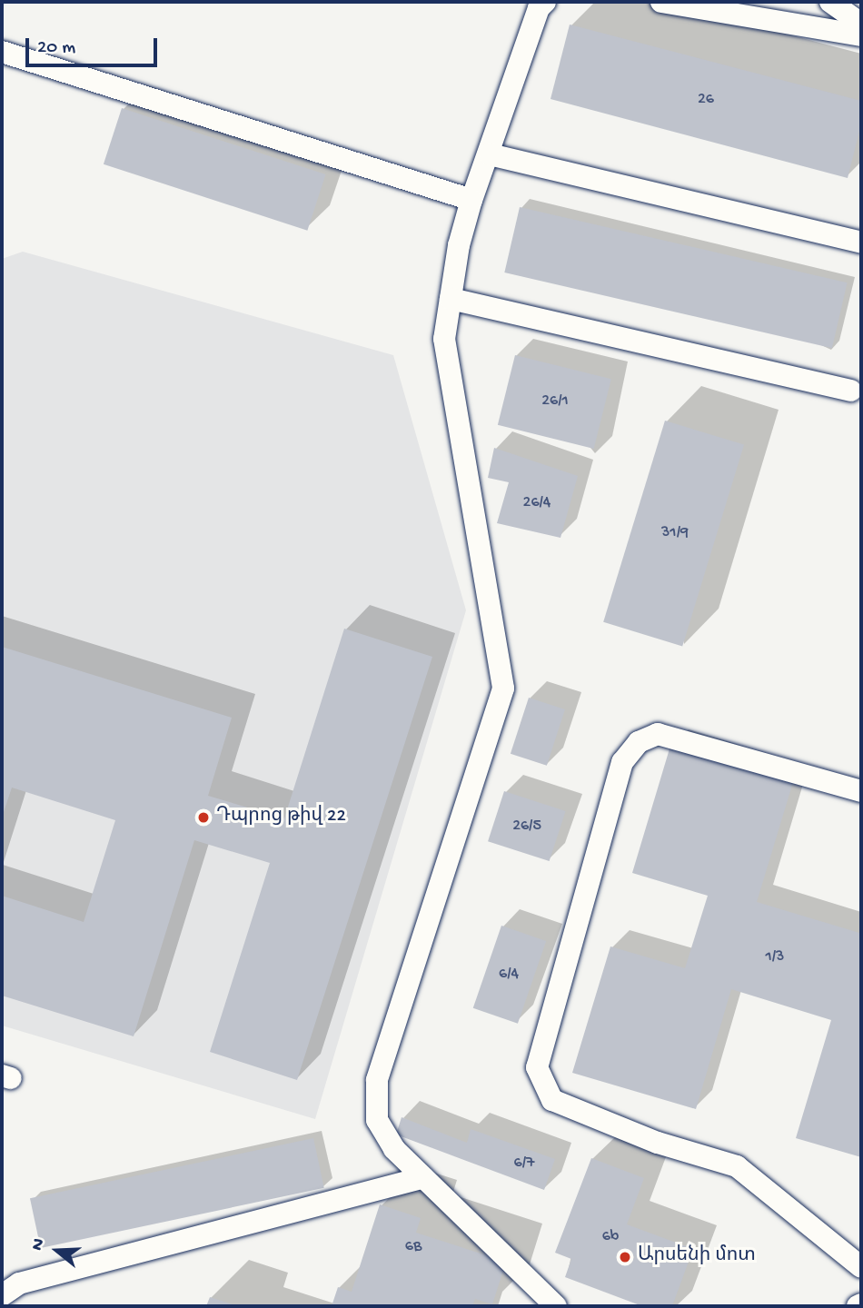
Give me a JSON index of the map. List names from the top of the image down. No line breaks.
{"places":["Դպրոց թիվ 22","Արսենի մոտ"],"house_numbers":["26","26/1","26/4","31/9","26/5","1/3","6/4","6/7","6b","6B"],"scale_bar":"20 m","north":"left"}
